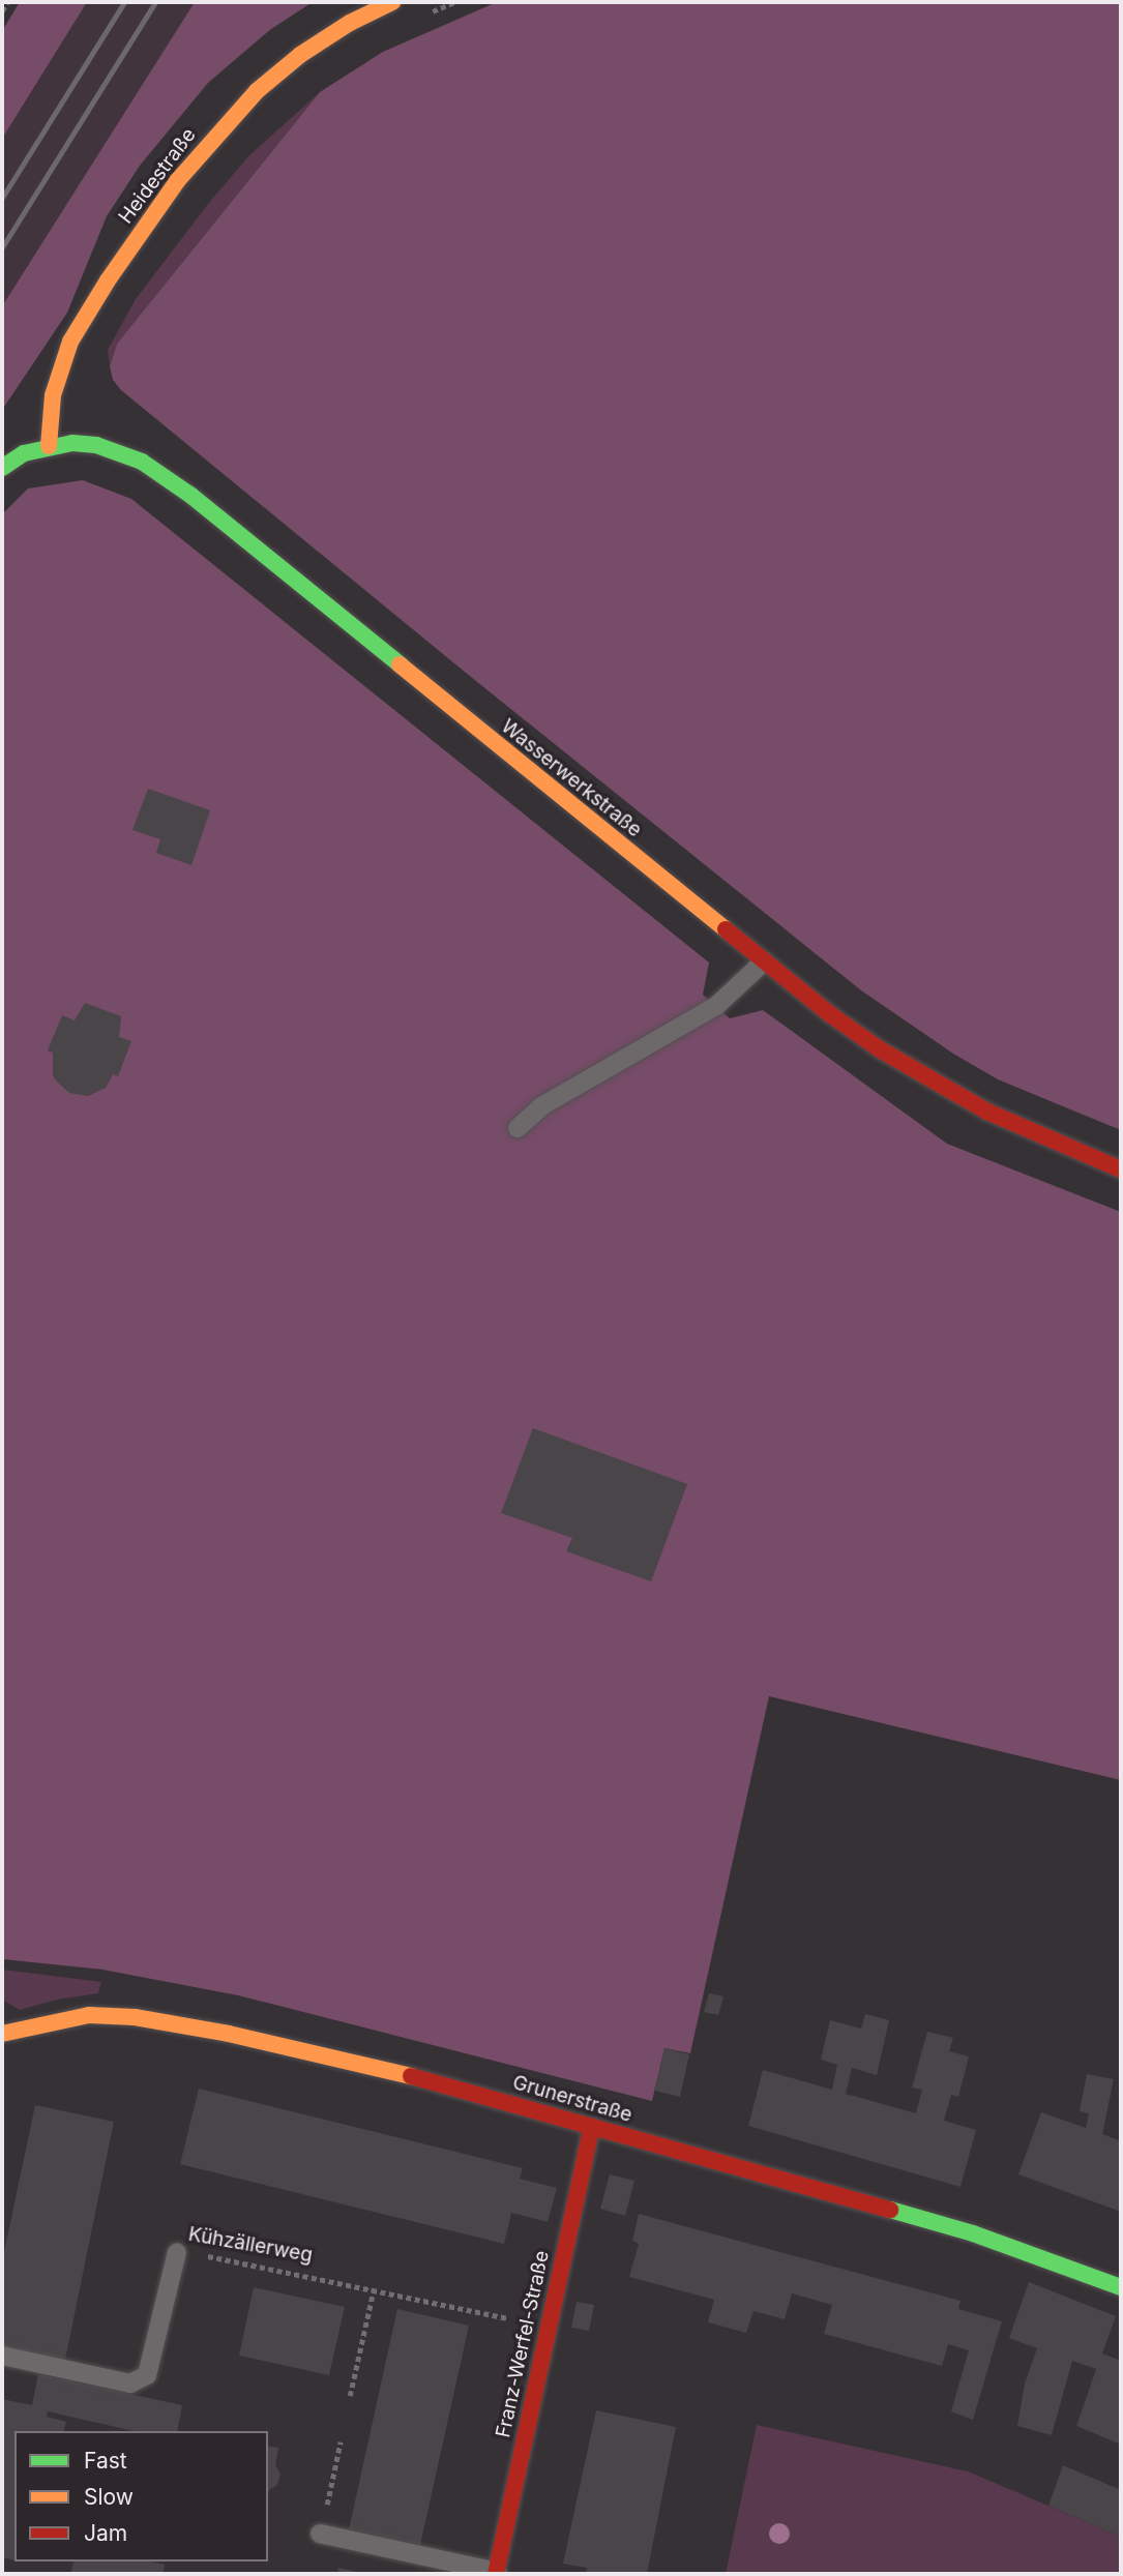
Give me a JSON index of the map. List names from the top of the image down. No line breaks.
{"streets":{"street":["Heidestraße","Wasserwerkstraße","Grunerstraße","Franz-Werfel-Straße"],"lane":["Kühzällerweg"]},"crossings":[["Heidestraße","Wasserwerkstraße"],["Grunerstraße","Franz-Werfel-Straße"],["Kühzällerweg","Franz-Werfel-Straße"]],"legend":["Fast","Slow","Jam"]}
